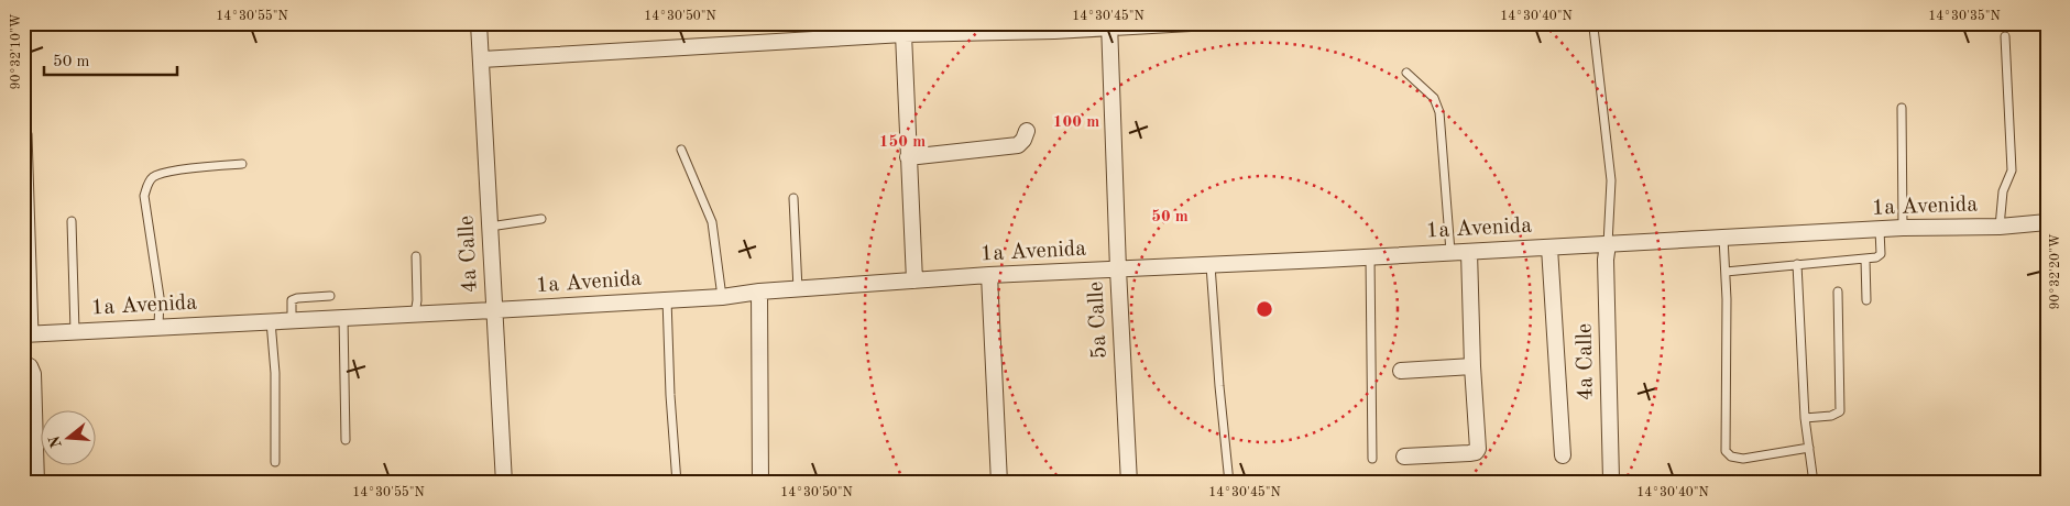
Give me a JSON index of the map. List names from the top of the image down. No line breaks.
{"streets":{"street":["1a Avenida","4a Calle","5a Calle"]},"crossings":[["1a Avenida","4a Calle"],["1a Avenida","5a Calle"]],"scale_bar":"50 m","north":"left","coordinates":["14°30'55\"N","14°30'50\"N","14°30'45\"N","14°30'40\"N","14°30'35\"N","90°32'10\"W","90°32'20\"W"],"rings":["100 m","150 m","50 m"]}
